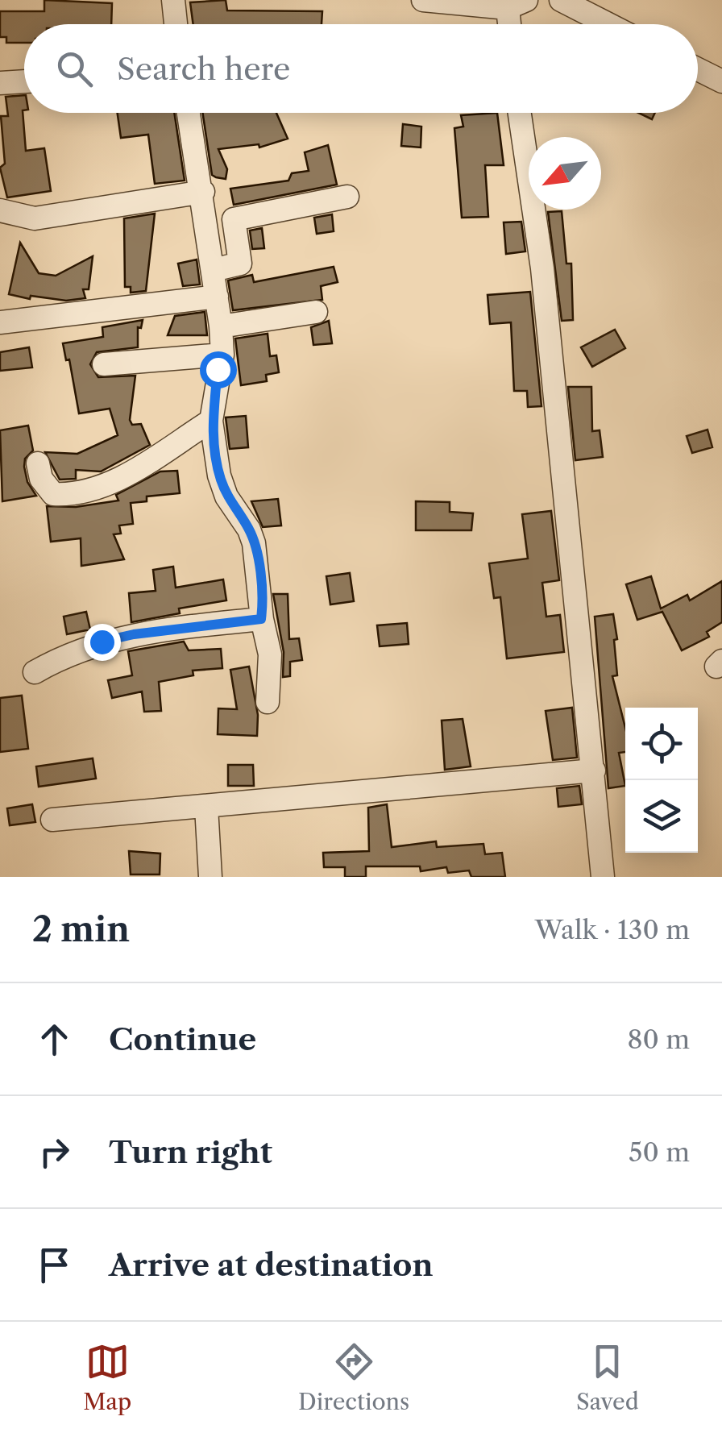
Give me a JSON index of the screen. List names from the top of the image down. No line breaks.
{"north":"bottom left","page":{"search":"Search here","heading":["2 min","Walk · 130 m"],"list":[["Continue","80 m"],["Turn right","50 m"],"Arrive at destination"],"nav":["Map","Directions","Saved"]}}
